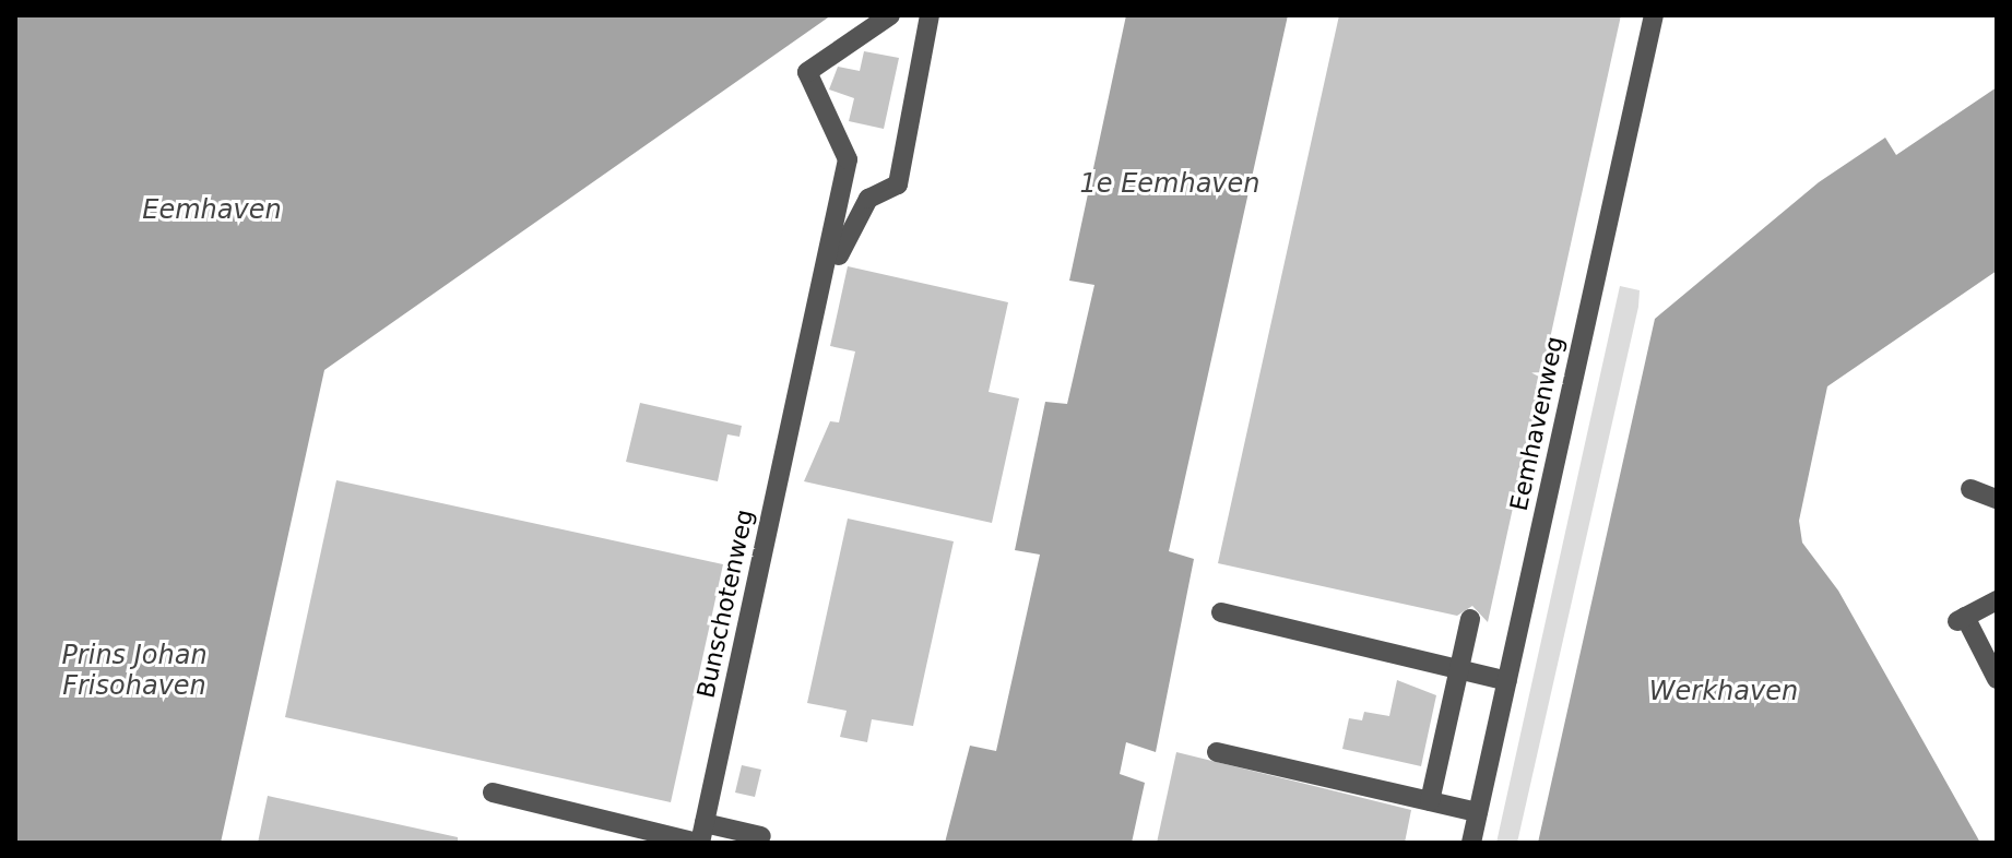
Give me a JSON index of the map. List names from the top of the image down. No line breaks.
{"streets":{"street":["Eemhavenweg","Bunschotenweg"]},"water":["1e Eemhaven","Eemhaven","Prins Johan Frisohaven","Werkhaven"]}
